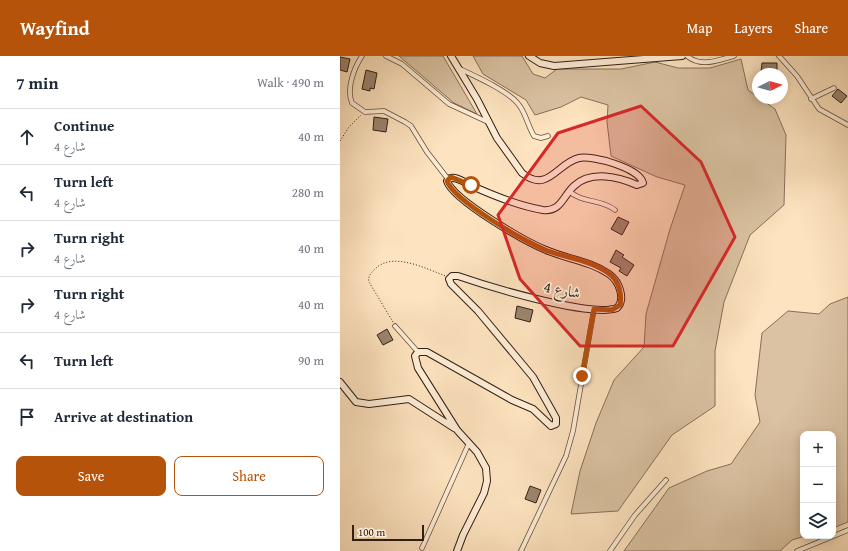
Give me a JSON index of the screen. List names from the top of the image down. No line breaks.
{"streets":{"street":["شارع 4"]},"scale_bar":"100 m","north":"right","page":{"header":"Wayfind","nav":["Map","Layers","Share"],"heading":["7 min","Walk · 490 m"],"list":[["Continue","شارع 4","40 m"],["Turn left","شارع 4","280 m"],["Turn right","شارع 4","40 m"],["Turn right","شارع 4","40 m"],["Turn left","90 m"],"Arrive at destination"],"map_buttons":["+","−"],"buttons":["Save","Share"],"scale":"100 m"}}
